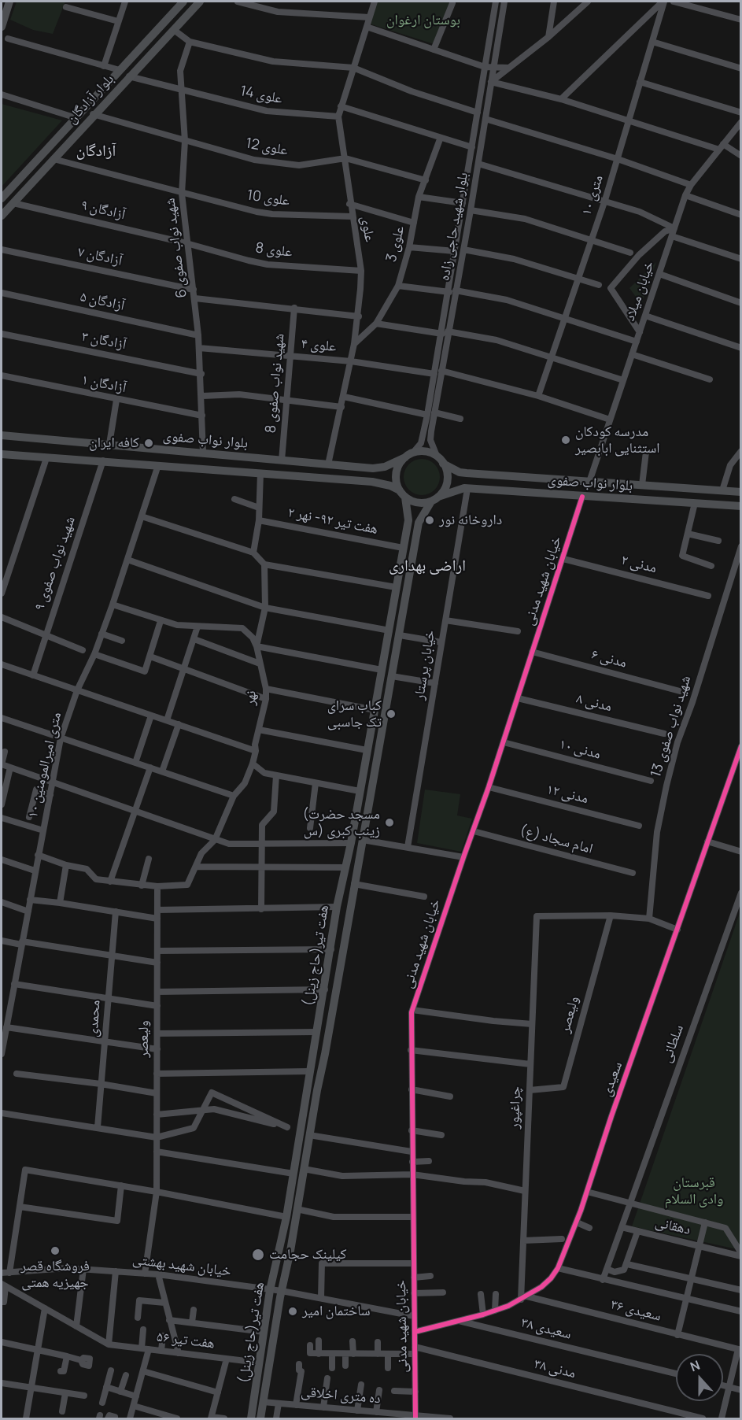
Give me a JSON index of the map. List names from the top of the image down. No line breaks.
{"streets":{"main road":["بلوار آزادگان","بلوار نواب صفوی","هفت تیر(حاج زینل)"],"street":["علوی 14","علوی 12","۱۰ متری","علوی 10","آزادگان ۹","بلوار شهید حاجی زاده","علوی","علوی 3","شهید نواب صفوی 6","علوی 8","آزادگان ۷","خیابان میلاد","آزادگان ۵","آزادگان ۳","علوی ۴","شهید نواب صفوی 8","آزادگان ۱","هفت تیر ۹۲- نهر ۲","شهید نواب صفوی ۹","مدنی ۲","خیابان شهید مدنی","مدنی ۶","خیابان پرستار","نهر","مدنی ۸","شهید نواب صفوی 13","مدنی ۱۰","۱۰ متری امیرالمومنین","مدنی ۱۲","امام سجاد (ع)","ولیعصر","محمدی","سلطانی","سعیدی","چراغپور","دهقانی","خیابان شهید بهشتی","سعیدی ۳۶","سعیدی ۳۸","هفت تیر ۵۶","مدنی ۳۸","ده متری اخلاقی"]},"crossings":[["علوی 14","بلوار آزادگان"],["علوی 14","علوی"],["علوی 14","شهید نواب صفوی 6"],["بلوار آزادگان","علوی 12"],["بلوار آزادگان","علوی 10"],["بلوار آزادگان","آزادگان ۹"],["علوی 12","علوی"],["علوی 12","شهید نواب صفوی 6"],["علوی 10","علوی"],["علوی 10","شهید نواب صفوی 6"],["آزادگان ۹","شهید نواب صفوی 6"],["آزادگان ۹","علوی 8"],["بلوار شهید حاجی زاده","علوی ۴"],["بلوار شهید حاجی زاده","بلوار نواب صفوی"],["بلوار شهید حاجی زاده","هفت تیر(حاج زینل)"],["علوی","علوی 3"],["علوی","علوی 8"],["علوی","علوی ۴"],["علوی","بلوار نواب صفوی"],["شهید نواب صفوی 6","علوی 8"],["شهید نواب صفوی 6","آزادگان ۷"],["شهید نواب صفوی 6","آزادگان ۵"],["شهید نواب صفوی 6","آزادگان ۳"],["شهید نواب صفوی 6","علوی ۴"],["شهید نواب صفوی 6","آزادگان ۱"],["شهید نواب صفوی 6","بلوار نواب صفوی"],["خیابان میلاد","بلوار نواب صفوی"],["علوی ۴","شهید نواب صفوی 8"],["شهید نواب صفوی 8","بلوار نواب صفوی"],["بلوار نواب صفوی","شهید نواب صفوی ۹"],["بلوار نواب صفوی","خیابان شهید مدنی"],["بلوار نواب صفوی","خیابان پرستار"],["بلوار نواب صفوی","۱۰ متری امیرالمومنین"],["بلوار نواب صفوی","هفت تیر(حاج زینل)"],["هفت تیر ۹۲- نهر ۲","هفت تیر(حاج زینل)"],["مدنی ۲","خیابان شهید مدنی"],["خیابان شهید مدنی","مدنی ۶"],["خیابان شهید مدنی","مدنی ۸"],["خیابان شهید مدنی","مدنی ۱۰"],["خیابان شهید مدنی","مدنی ۱۲"],["خیابان شهید مدنی","امام سجاد (ع)"],["خیابان شهید مدنی","سعیدی"],["خیابان شهید مدنی","خیابان شهید بهشتی"],["خیابان شهید مدنی","مدنی ۳۸"],["خیابان شهید مدنی","ده متری اخلاقی"],["نهر","ولیعصر"],["هفت تیر(حاج زینل)","خیابان شهید بهشتی"],["هفت تیر(حاج زینل)","هفت تیر ۵۶"],["هفت تیر(حاج زینل)","ده متری اخلاقی"],["ولیعصر","چراغپور"],["ولیعصر","خیابان شهید بهشتی"],["سعیدی","چراغپور"],["سعیدی","سعیدی ۳۶"],["سعیدی","سعیدی ۳۸"],["چراغپور","سعیدی ۳۶"]],"districts":["آزادگان","اراضی بهداری"],"parks":["بوستان ارغوان","قبرستان وادی السلام"],"places":["مدرسه کودکان استثنایی ابابصیر","کافه ایران","داروخانه نور","کباب سرای تک جاسبی","(مسجد حضرت زینب کبری (س","فروشگاه قصر جهیزیه همتی","کیلینک حجامت","ساختمان امیر"],"north":"top"}
